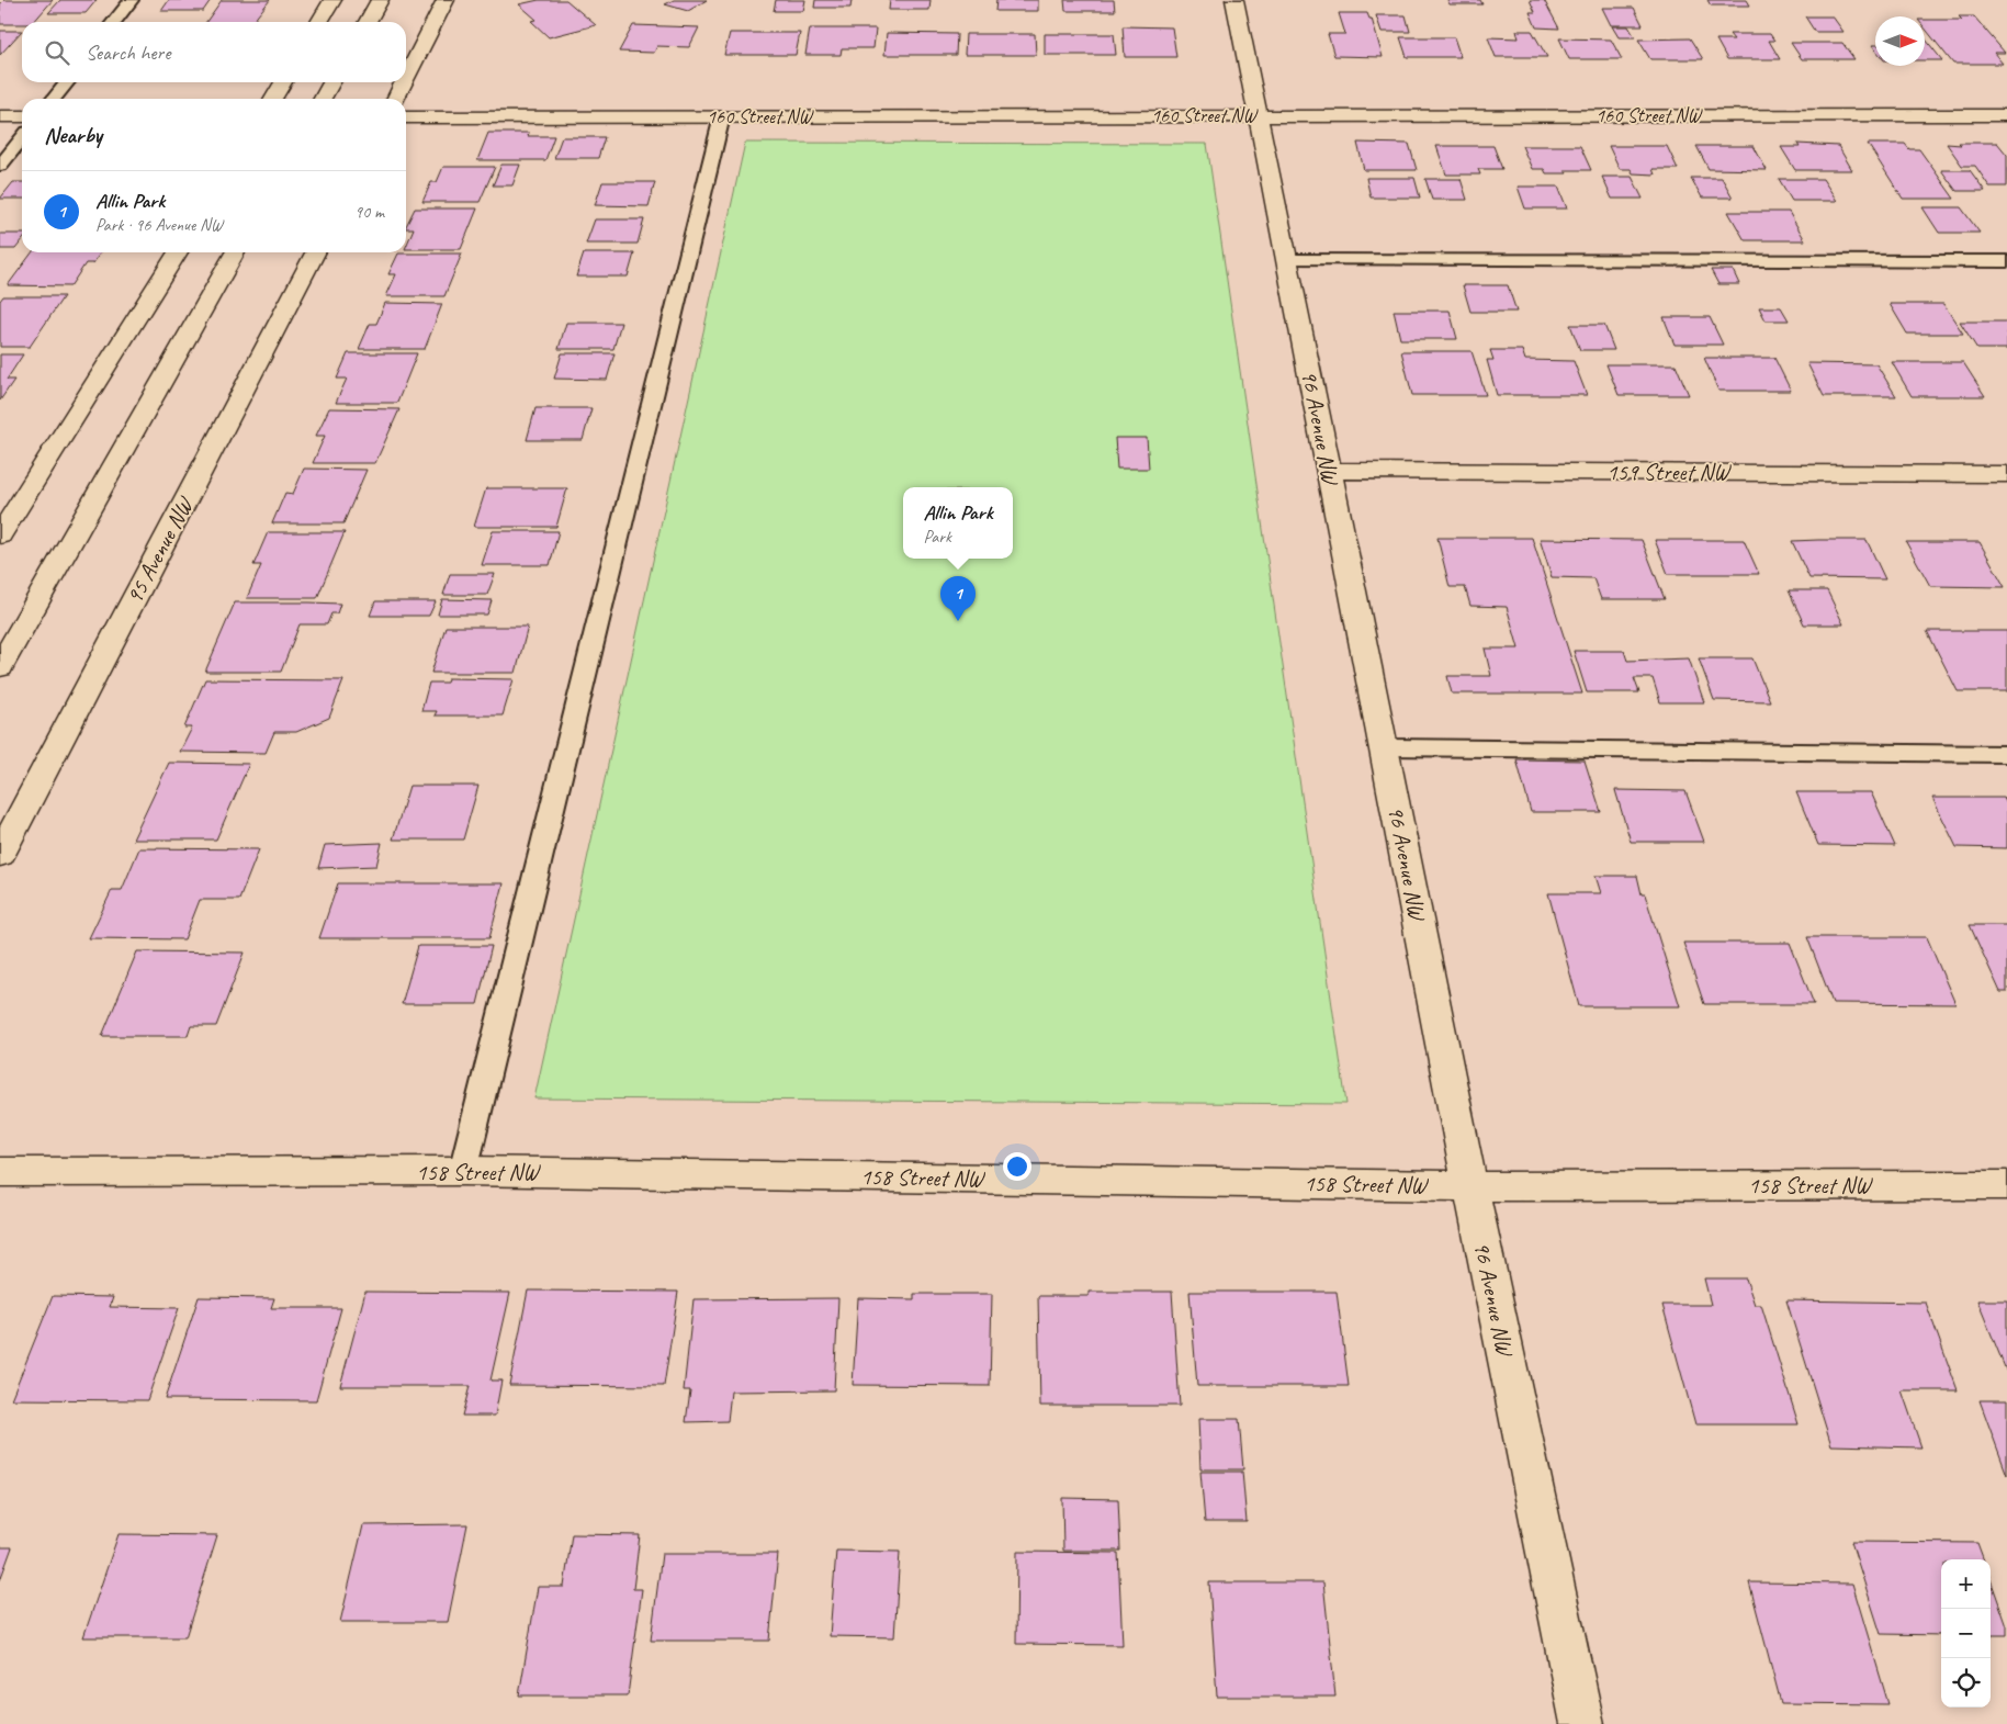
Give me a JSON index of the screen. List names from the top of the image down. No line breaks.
{"streets":{"street":["160 Street NW","96 Avenue NW","159 Street NW","95 Avenue NW","158 Street NW"]},"crossings":[["160 Street NW","96 Avenue NW"],["96 Avenue NW","159 Street NW"],["96 Avenue NW","158 Street NW"]],"north":"right","page":{"search":"Search here","heading":"Nearby","list":[{"mark":"1","name":"Allin Park","note":"Park · 96 Avenue NW","value":"90 m"}],"popup":["Allin Park","Park"],"pins":"1","map_buttons":["+","−"]}}
